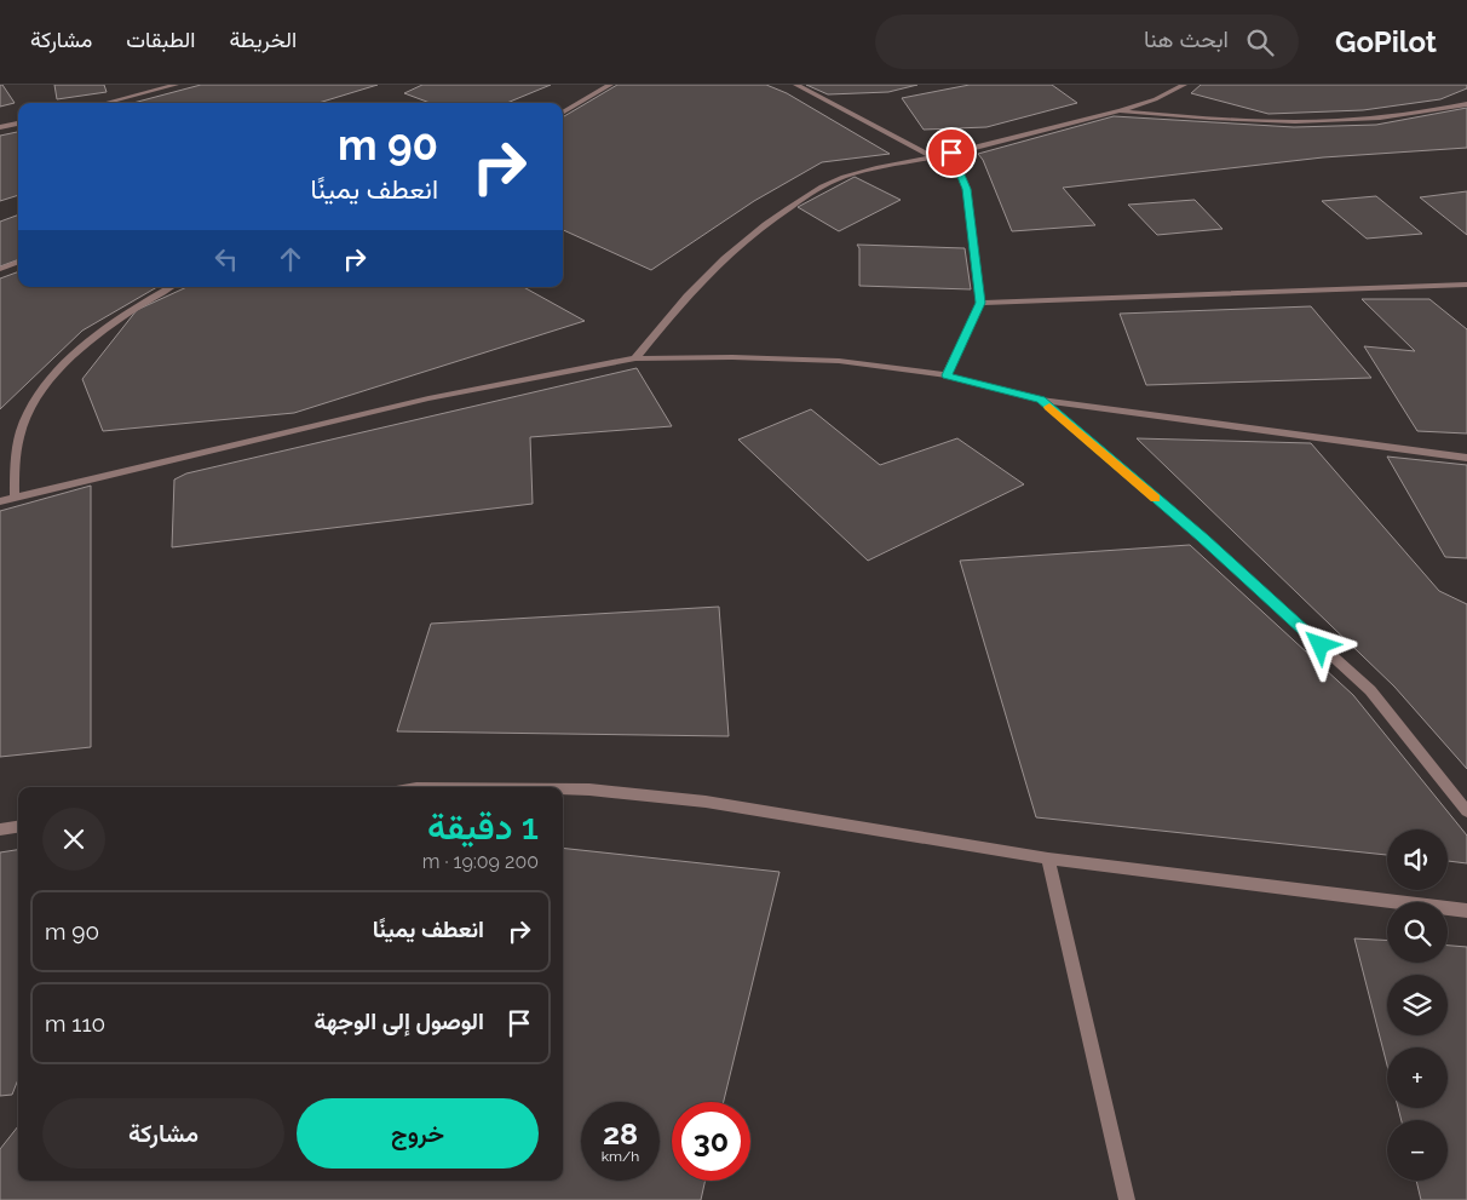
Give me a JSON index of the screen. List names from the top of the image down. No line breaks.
{"page":{"header":"GoPilot","search":"ابحث هنا","nav":["الخريطة","الطبقات","مشاركة"],"turn":["90 m","انعطف يمينًا"],"heading":["1 دقيقة","200 m · 19:09"],"map_buttons":["+","−"],"list":[{"name":"انعطف يمينًا","value":"90 m"},{"name":"الوصول إلى الوجهة","value":"110 m"}],"buttons":["خروج","مشاركة"],"speed":"28 km/h","limit":"30"}}
